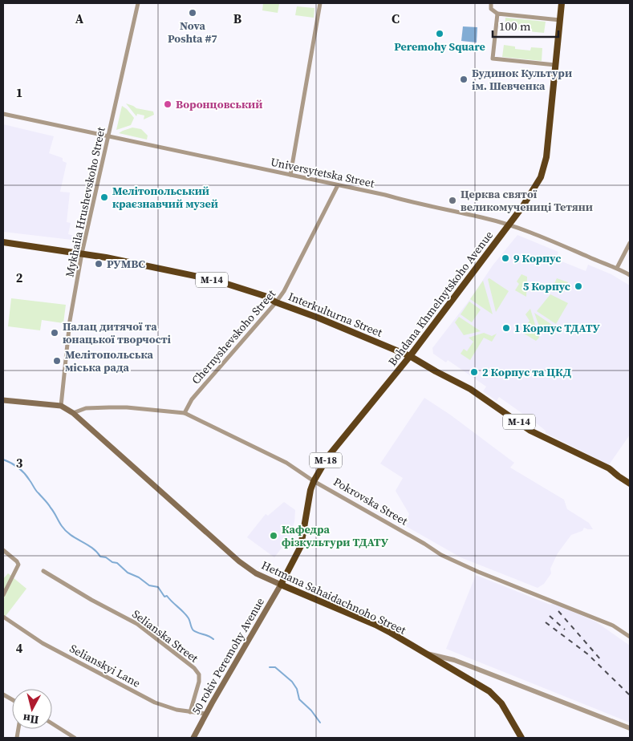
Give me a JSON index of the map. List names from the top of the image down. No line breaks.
{"streets":{"highway":["М-14","Bohdana Khmelnytskoho Avenue","Interkulturna Street","М-18","Hetmana Sahaidachnoho Street"],"main road":["50 rokiv Peremohy Avenue"],"street":["Universytetska Street","Mykhaila Hrushevskoho Street","Chernyshevskoho Street","Pokrovska Street","Selianska Street","Selianskyi Lane"]},"crossings":[["Universytetska Street","Mykhaila Hrushevskoho Street"],["Universytetska Street","Bohdana Khmelnytskoho Avenue"],["Universytetska Street","Chernyshevskoho Street"],["Mykhaila Hrushevskoho Street","Interkulturna Street"],["Bohdana Khmelnytskoho Avenue","Interkulturna Street"],["Bohdana Khmelnytskoho Avenue","Pokrovska Street"],["Bohdana Khmelnytskoho Avenue","Hetmana Sahaidachnoho Street"],["Bohdana Khmelnytskoho Avenue","50 rokiv Peremohy Avenue"],["Interkulturna Street","Chernyshevskoho Street"],["Chernyshevskoho Street","Pokrovska Street"],["Pokrovska Street","Hetmana Sahaidachnoho Street"],["Hetmana Sahaidachnoho Street","50 rokiv Peremohy Avenue"],["Selianska Street","Selianskyi Lane"],["50 rokiv Peremohy Avenue","Selianskyi Lane"]],"places":["Nova Poshta #7","Peremohy Square","Будинок Культури ім. Шевченка","Воронцовський","Мелітопольський краєзнавчий музей","Церква святої великомучениці Тетяни","9 Корпус","РУМВC","5 Корпус","1 Корпус ТДАТУ","Палац дитячої та юнацької творчості","Мелітопольська міська рада","2 Корпус та ЦКД","Кафедра фізкультури ТДАТУ"],"scale_bar":"100 m","north":"bottom","grid":{"columns":["A","B","C"],"rows":["1","2","3","4"]}}
